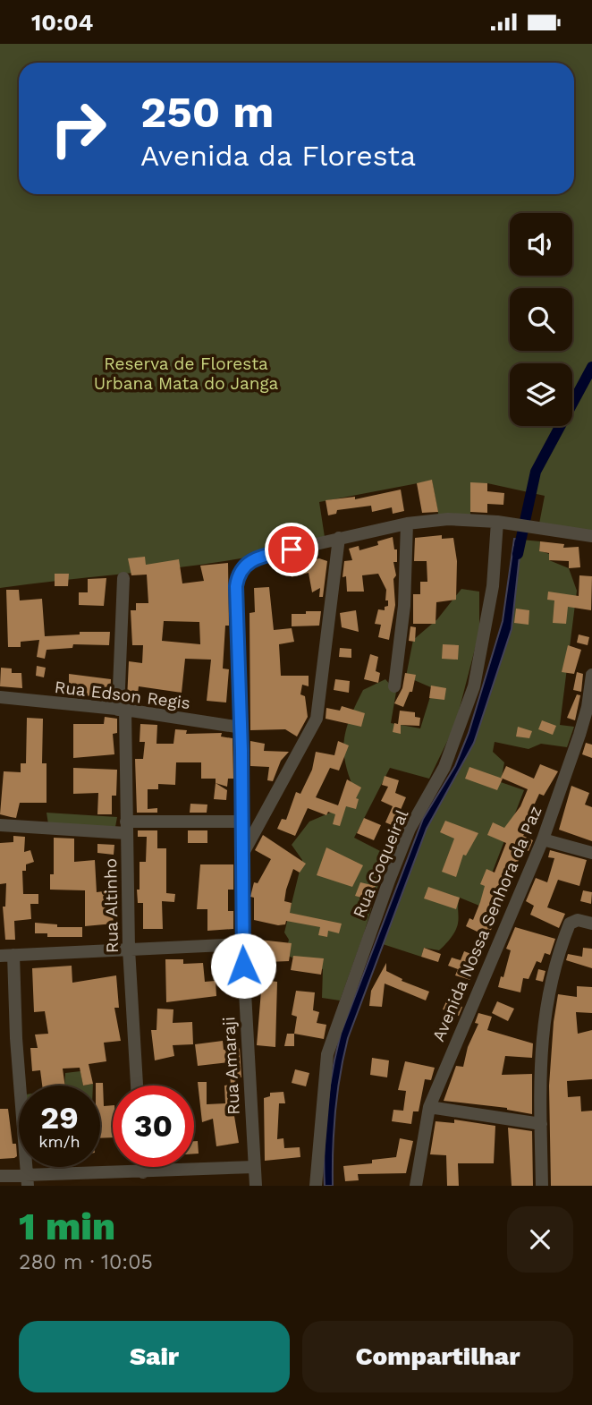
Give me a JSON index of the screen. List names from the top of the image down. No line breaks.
{"streets":{"street":["Rua Edson Regis","Rua Coqueiral","Rua Altinho","Avenida Nossa Senhora da Paz","Rua Amaraji"]},"crossings":[["Rua Edson Regis","Rua Altinho"],["Rua Edson Regis","Rua Amaraji"]],"parks":["Reserva de Floresta Urbana Mata do Janga"],"page":{"status":"10:04","turn":["250 m","Avenida da Floresta"],"speed":"29 km/h","limit":"30","heading":["1 min","280 m · 10:05"],"buttons":["Sair","Compartilhar"]}}
